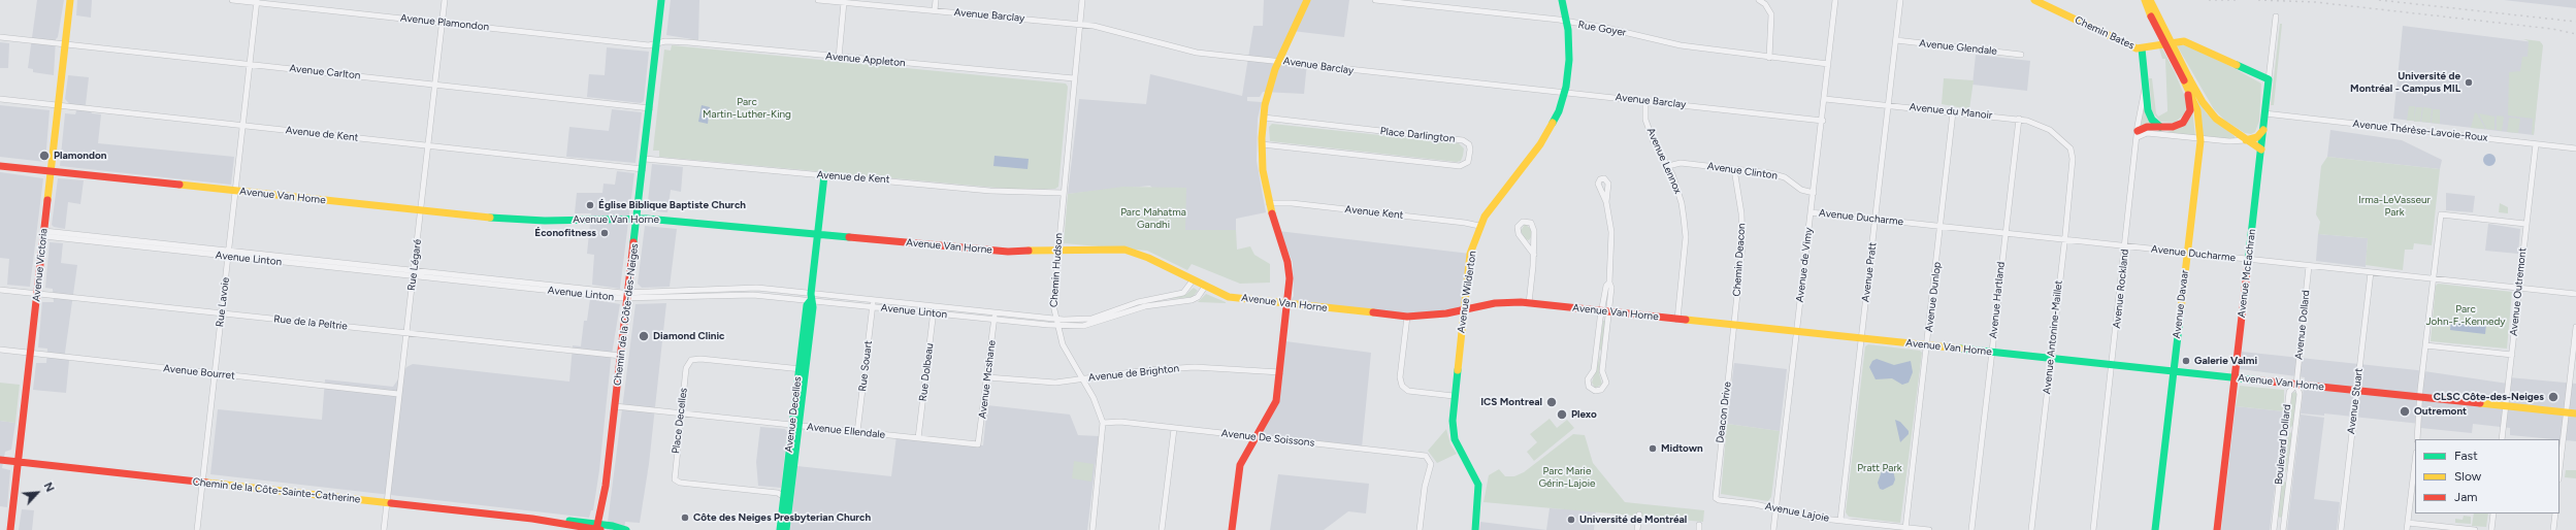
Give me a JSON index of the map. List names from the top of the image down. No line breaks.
{"streets":{"main road":["Chemin Bates","Avenue Van Horne","Avenue Victoria","Avenue McEachran","Avenue Rockland","Avenue Wilderton","Avenue Davaar","Chemin de la Côte-des-Neiges","Avenue Decelles","Chemin de la Côte-Sainte-Catherine"],"street":["Avenue Barclay","Avenue Plamondon","Rue Goyer","Avenue Glendale","Avenue Appleton","Avenue Carlton","Avenue du Manoir","Avenue Thérèse-Lavoie-Roux","Avenue de Kent","Place Darlington","Avenue Lennox","Avenue Clinton","Avenue Kent","Avenue Ducharme","Avenue Linton","Chemin Deacon","Rue Légaré","Avenue de Vimy","Chemin Hudson","Avenue Pratt","Avenue Outremont","Avenue Dunlop","Avenue Hartland","Rue Lavoie","Rue de la Peltrie","Avenue Dollard","Avenue Antonine-Maillet","Rue Souart","Avenue Bourret","Rue Dolbeau","Avenue de Brighton","Avenue Mcshane","Avenue Stuart","Deacon Drive","Place Decelles","Avenue Ellendale","Avenue De Soissons","Boulevard Dollard","Avenue Lajoie"]},"crossings":[["Avenue Barclay","Avenue Lennox"],["Avenue Barclay","Avenue de Vimy"],["Avenue Barclay","Chemin Hudson"],["Avenue Barclay","Avenue Wilderton"],["Avenue Plamondon","Avenue Appleton"],["Avenue Plamondon","Rue Légaré"],["Avenue Plamondon","Rue Lavoie"],["Avenue Plamondon","Chemin de la Côte-des-Neiges"],["Rue Goyer","Avenue de Vimy"],["Rue Goyer","Avenue Wilderton"],["Chemin Bates","Avenue McEachran"],["Chemin Bates","Avenue Rockland"],["Avenue Glendale","Avenue Pratt"],["Avenue Appleton","Chemin Hudson"],["Avenue Appleton","Chemin de la Côte-des-Neiges"],["Avenue Carlton","Avenue Victoria"],["Avenue Carlton","Rue Légaré"],["Avenue Carlton","Rue Lavoie"],["Avenue Carlton","Chemin de la Côte-des-Neiges"],["Avenue du Manoir","Avenue de Vimy"],["Avenue du Manoir","Avenue Pratt"],["Avenue du Manoir","Avenue Dunlop"],["Avenue du Manoir","Avenue Hartland"],["Avenue du Manoir","Avenue Antonine-Maillet"],["Avenue Thérèse-Lavoie-Roux","Avenue McEachran"],["Avenue Thérèse-Lavoie-Roux","Avenue Outremont"],["Avenue de Kent","Avenue Victoria"],["Avenue de Kent","Rue Légaré"],["Avenue de Kent","Chemin Hudson"],["Avenue de Kent","Rue Lavoie"],["Avenue de Kent","Chemin de la Côte-des-Neiges"],["Avenue de Kent","Avenue Decelles"],["Avenue Lennox","Avenue Clinton"],["Avenue Lennox","Avenue Van Horne"],["Avenue Clinton","Chemin Deacon"],["Avenue Clinton","Avenue de Vimy"],["Avenue Van Horne","Avenue Linton"],["Avenue Van Horne","Chemin Deacon"],["Avenue Van Horne","Avenue Victoria"],["Avenue Van Horne","Rue Légaré"],["Avenue Van Horne","Avenue de Vimy"],["Avenue Van Horne","Chemin Hudson"],["Avenue Van Horne","Avenue Pratt"],["Avenue Van Horne","Avenue McEachran"],["Avenue Van Horne","Avenue Rockland"],["Avenue Van Horne","Avenue Wilderton"],["Avenue Van Horne","Avenue Outremont"],["Avenue Van Horne","Avenue Dunlop"],["Avenue Van Horne","Avenue Hartland"],["Avenue Van Horne","Rue Lavoie"],["Avenue Van Horne","Avenue Davaar"],["Avenue Van Horne","Chemin de la Côte-des-Neiges"],["Avenue Van Horne","Avenue Dollard"],["Avenue Van Horne","Avenue Antonine-Maillet"],["Avenue Van Horne","Avenue Stuart"],["Avenue Van Horne","Deacon Drive"],["Avenue Van Horne","Avenue Decelles"],["Avenue Van Horne","Boulevard Dollard"],["Avenue Kent","Avenue Wilderton"],["Avenue Ducharme","Avenue de Vimy"],["Avenue Ducharme","Avenue Pratt"],["Avenue Ducharme","Avenue McEachran"],["Avenue Ducharme","Avenue Rockland"],["Avenue Ducharme","Avenue Outremont"],["Avenue Ducharme","Avenue Dunlop"],["Avenue Ducharme","Avenue Hartland"],["Avenue Ducharme","Avenue Davaar"],["Avenue Ducharme","Avenue Dollard"],["Avenue Ducharme","Avenue Antonine-Maillet"],["Avenue Ducharme","Avenue Stuart"],["Avenue Linton","Avenue Victoria"],["Avenue Linton","Rue Légaré"],["Avenue Linton","Chemin Hudson"],["Avenue Linton","Rue Lavoie"],["Avenue Linton","Chemin de la Côte-des-Neiges"],["Avenue Linton","Rue Souart"],["Avenue Linton","Rue Dolbeau"],["Avenue Linton","Avenue Mcshane"],["Avenue Linton","Avenue Decelles"],["Chemin Deacon","Deacon Drive"],["Avenue Victoria","Rue de la Peltrie"],["Avenue Victoria","Avenue Bourret"],["Avenue Victoria","Chemin de la Côte-Sainte-Catherine"],["Rue Légaré","Rue de la Peltrie"],["Rue Légaré","Avenue Bourret"],["Rue Légaré","Chemin de la Côte-Sainte-Catherine"],["Avenue de Vimy","Avenue Lajoie"],["Chemin Hudson","Avenue de Brighton"],["Chemin Hudson","Avenue De Soissons"],["Avenue Pratt","Avenue Lajoie"],["Avenue Dunlop","Avenue Lajoie"],["Rue Lavoie","Rue de la Peltrie"],["Rue Lavoie","Avenue Bourret"],["Rue Lavoie","Chemin de la Côte-Sainte-Catherine"],["Chemin de la Côte-des-Neiges","Rue de la Peltrie"],["Chemin de la Côte-des-Neiges","Avenue Ellendale"],["Chemin de la Côte-des-Neiges","Chemin de la Côte-Sainte-Catherine"],["Avenue Dollard","Boulevard Dollard"],["Rue Souart","Avenue Ellendale"],["Rue Dolbeau","Avenue Ellendale"],["Avenue de Brighton","Avenue Mcshane"],["Avenue Mcshane","Avenue Ellendale"],["Deacon Drive","Avenue Lajoie"],["Avenue Decelles","Place Decelles"],["Avenue Decelles","Avenue Ellendale"],["Place Decelles","Avenue Ellendale"]],"parks":["Parc Martin-Luther-King","Irma-LeVasseur Park","Parc Mahatma Gandhi","Parc John-F.-Kennedy","Pratt Park","Parc Marie Gérin-Lajoie"],"places":["Université de Montréal - Campus MIL","Plamondon","Église Biblique Baptiste Church","Éconofitness","Diamond Clinic","Galerie Valmi","CLSC Côte-des-Neiges","ICS Montreal","Outremont","Plexo","Midtown","Côte des Neiges Presbyterian Church","Université de Montréal"],"legend":["Fast","Slow","Jam"],"north":"top right"}
